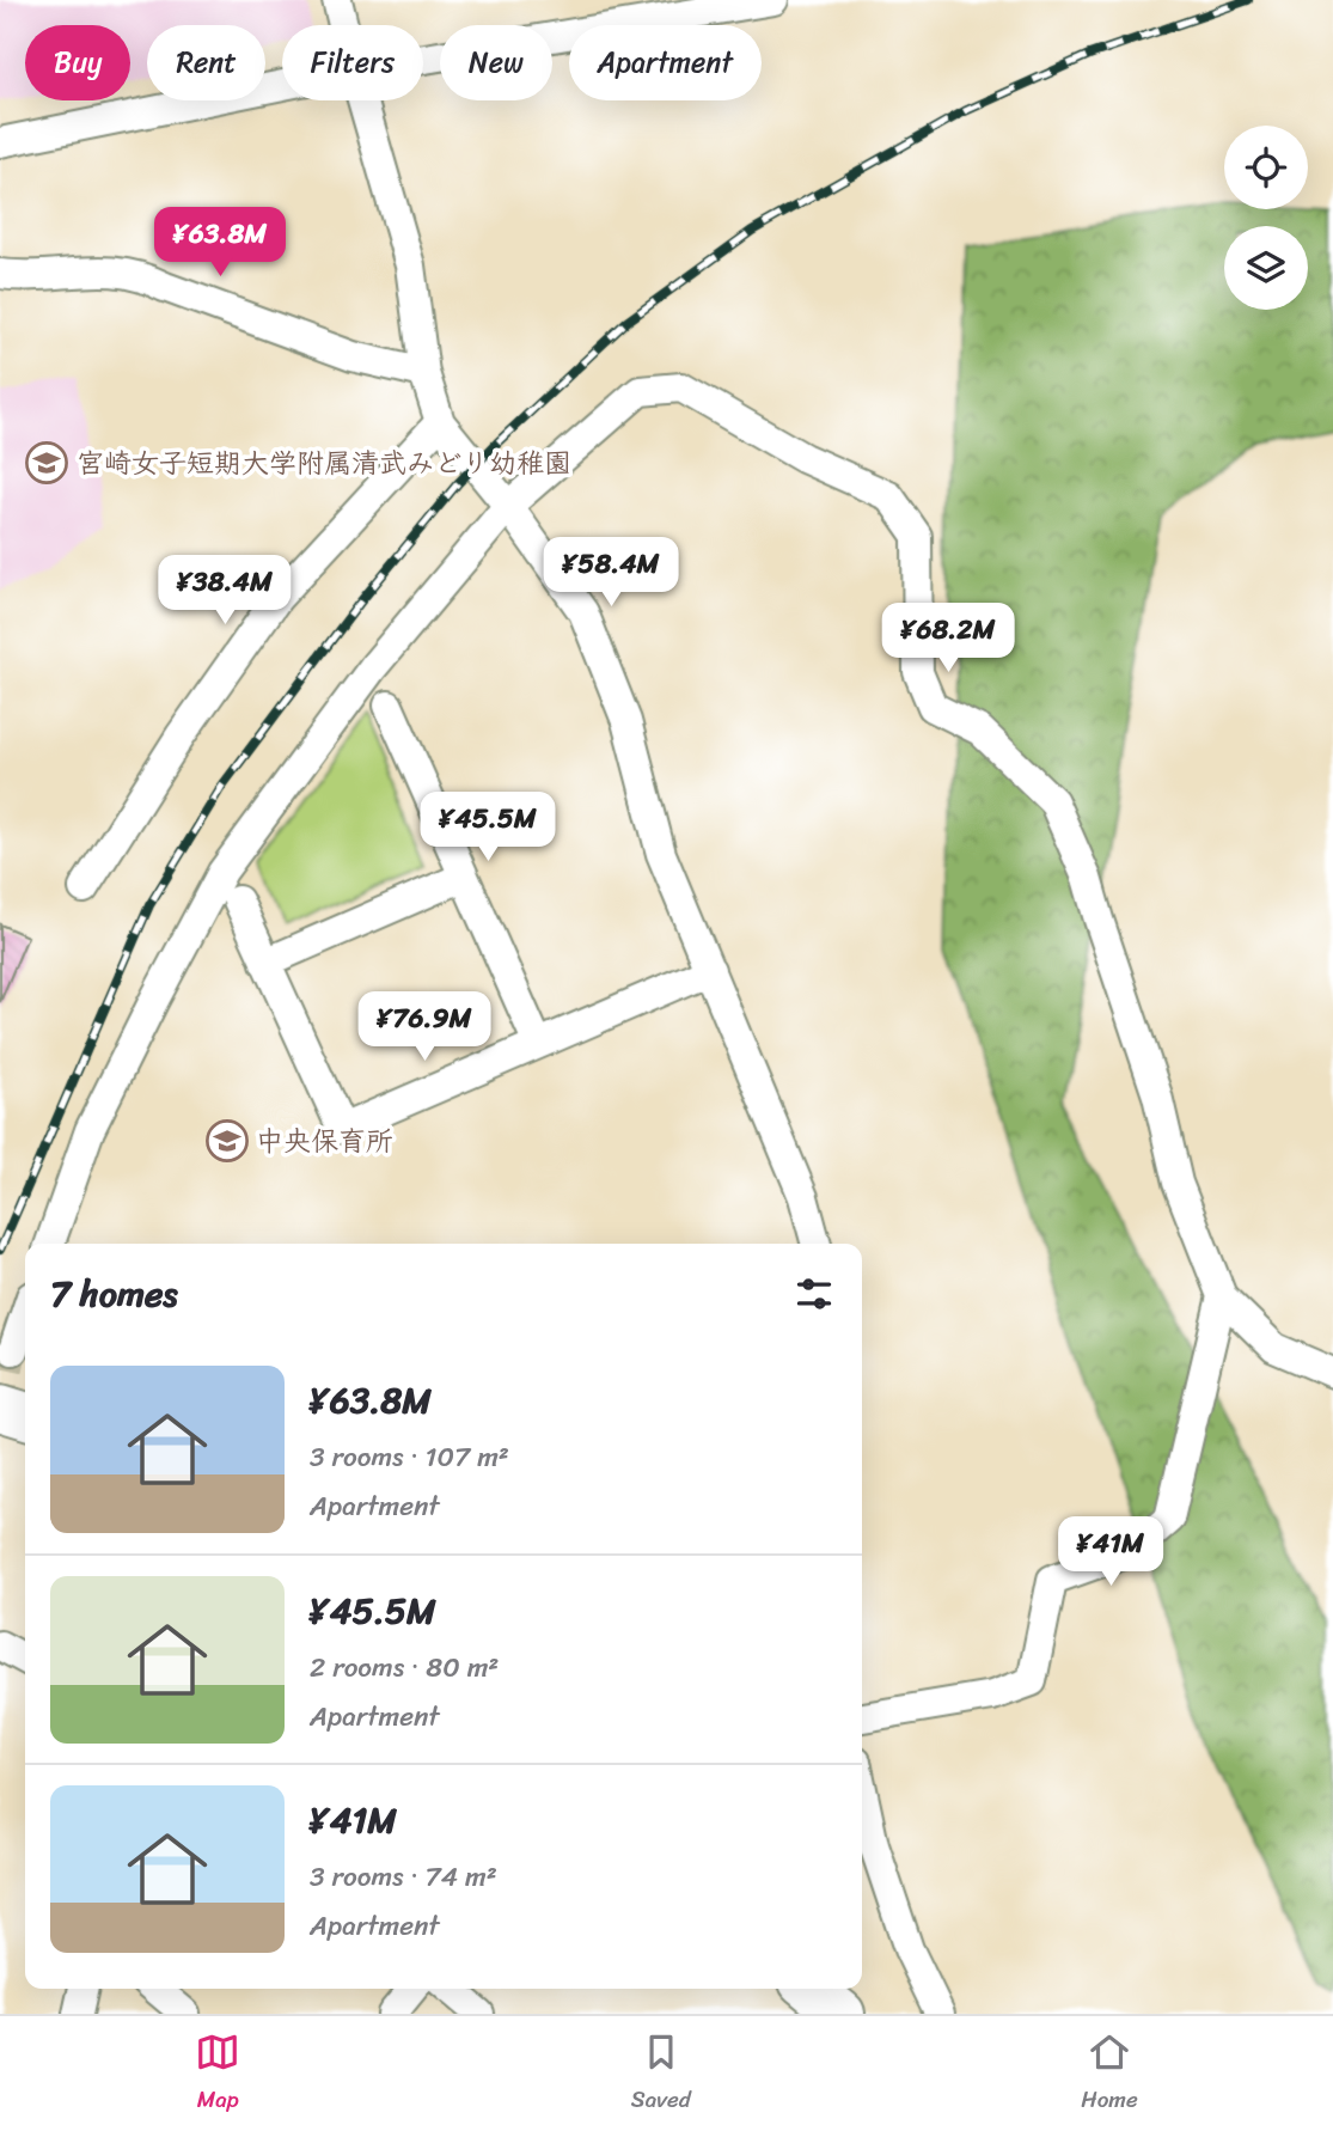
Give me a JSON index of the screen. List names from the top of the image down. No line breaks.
{"places":{"school or university":["宮崎女子短期大学附属清武みどり幼稚園","中央保育所"]},"page":{"chip":["Buy","Rent","Filters","New","Apartment"],"price":["¥63.8M","¥58.4M","¥38.4M","¥68.2M","¥45.5M","¥76.9M","¥41M"],"heading":"7 homes","list":[{"name":"¥63.8M","note":"3 rooms · 107 m² · Apartment"},{"name":"¥45.5M","note":"2 rooms · 80 m² · Apartment"},{"name":"¥41M","note":"3 rooms · 74 m² · Apartment"}],"tabs":["Map","Saved","Home"]}}
